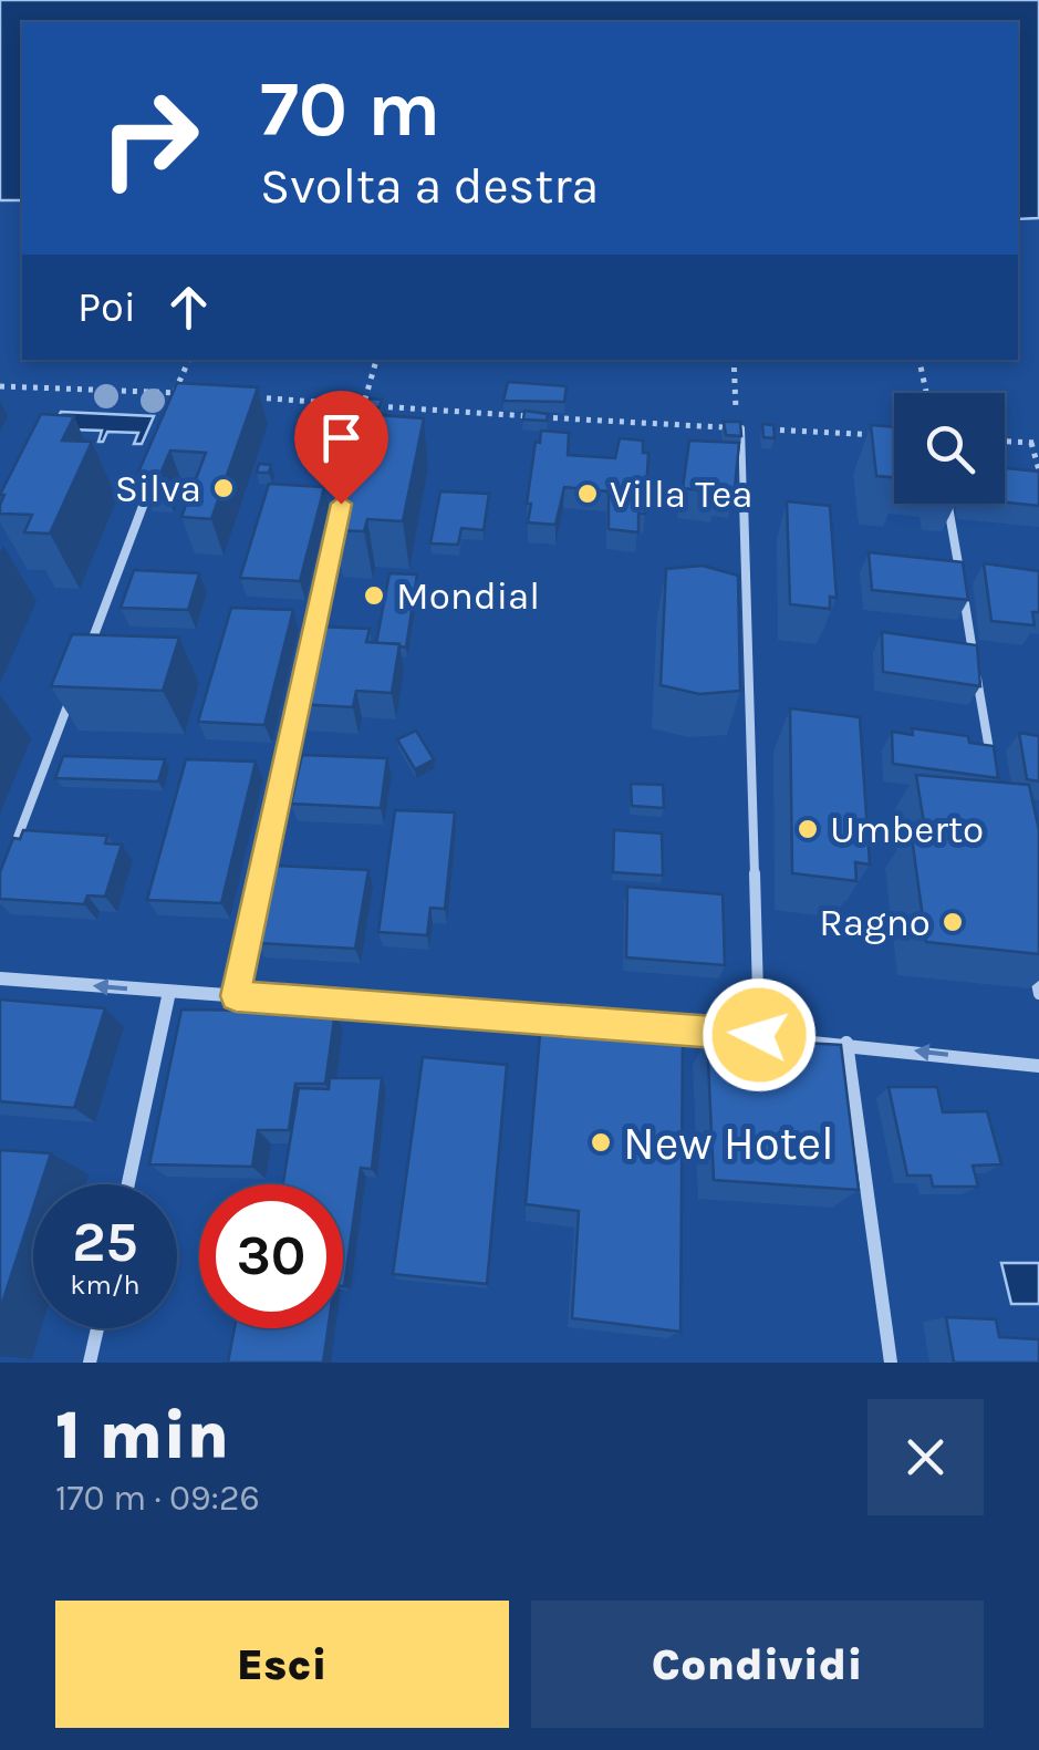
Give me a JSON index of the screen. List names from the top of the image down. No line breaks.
{"places":["Silva","Villa Tea","Mondial","Umberto","Ragno","New Hotel"],"page":{"turn":["70 m","Svolta a destra"],"then":"Poi","speed":"25 km/h","limit":"30","heading":["1 min","170 m · 09:26"],"buttons":["Esci","Condividi"]}}
